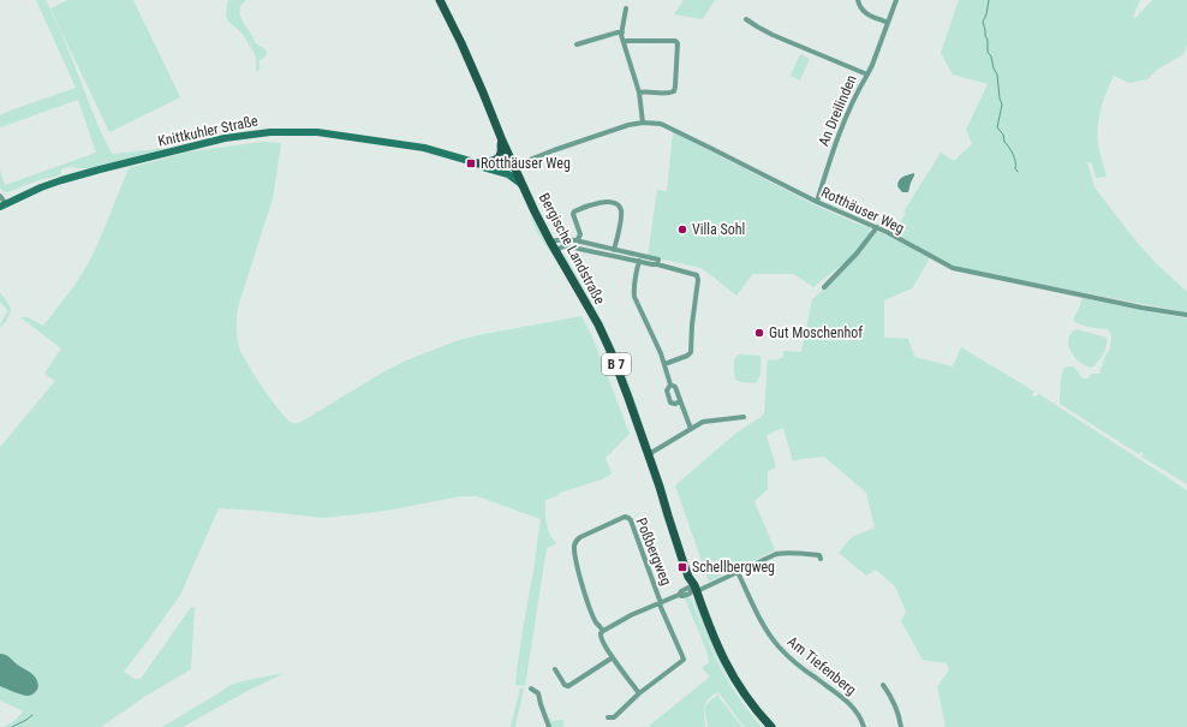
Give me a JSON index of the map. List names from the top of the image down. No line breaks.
{"streets":{"main road":["Bergische Landstraße","B 7"],"street":["An Dreilinden","Knittkuhler Straße","Rotthäuser Weg","Poßbergweg","Am Tiefenberg"]},"crossings":[["An Dreilinden","Rotthäuser Weg"],["Knittkuhler Straße","Rotthäuser Weg"],["Knittkuhler Straße","Bergische Landstraße"],["Rotthäuser Weg","Bergische Landstraße"]],"places":{"transit":["Rotthäuser Weg","Schellbergweg"],"other":["Villa Sohl","Gut Moschenhof"]}}
